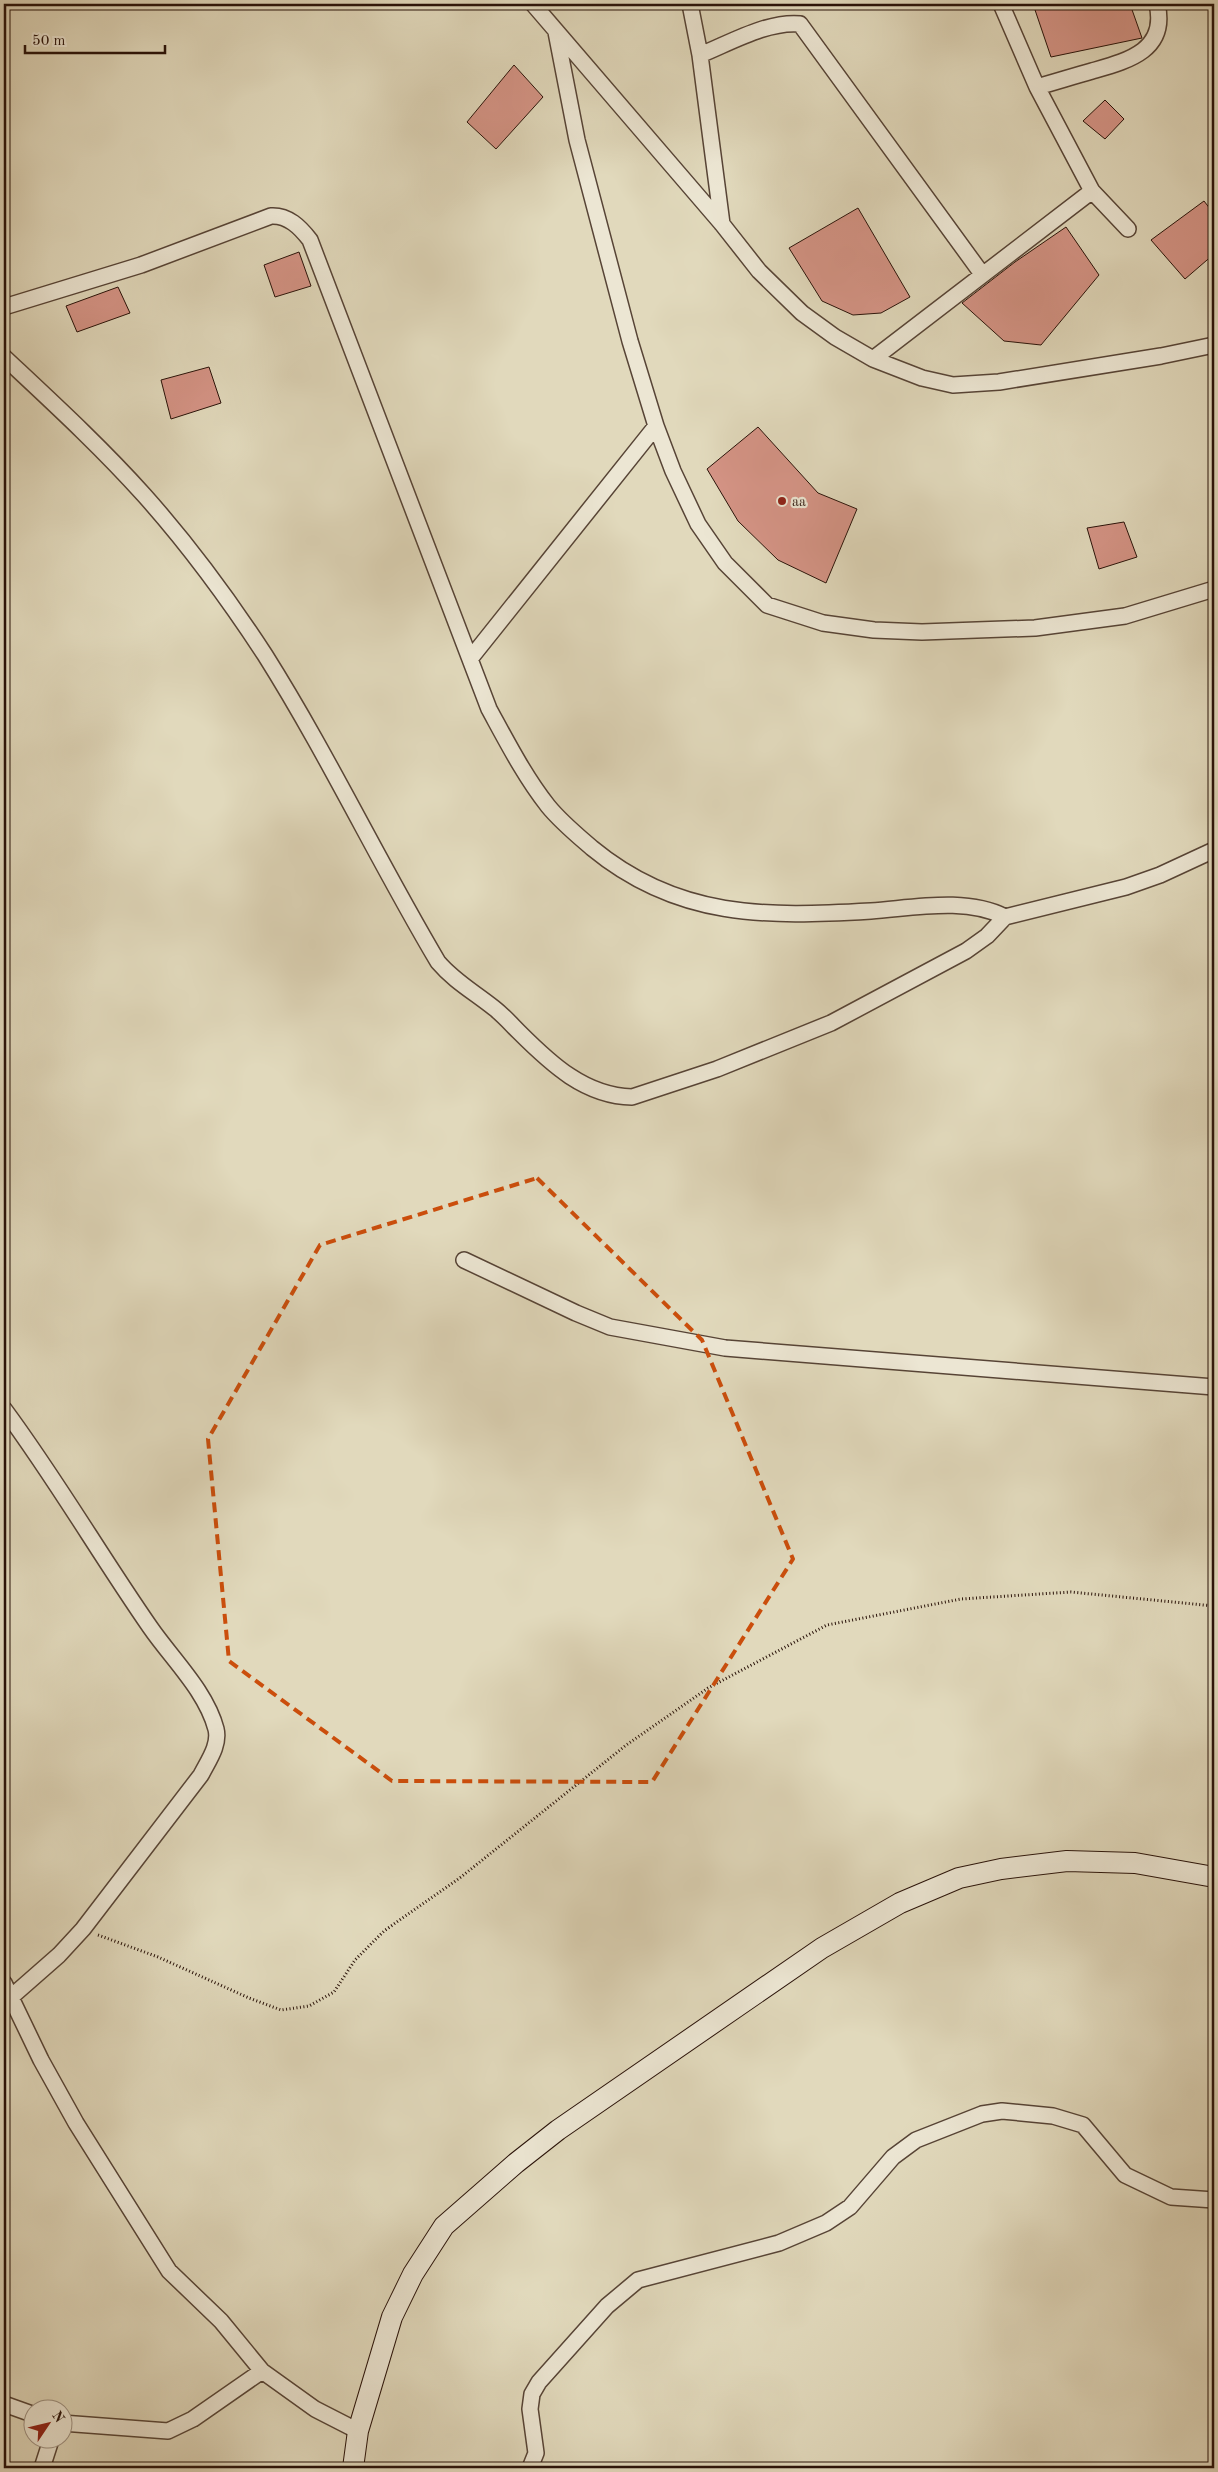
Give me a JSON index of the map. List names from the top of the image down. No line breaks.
{"places":["aa"],"scale_bar":"50 m","north":"top right"}
